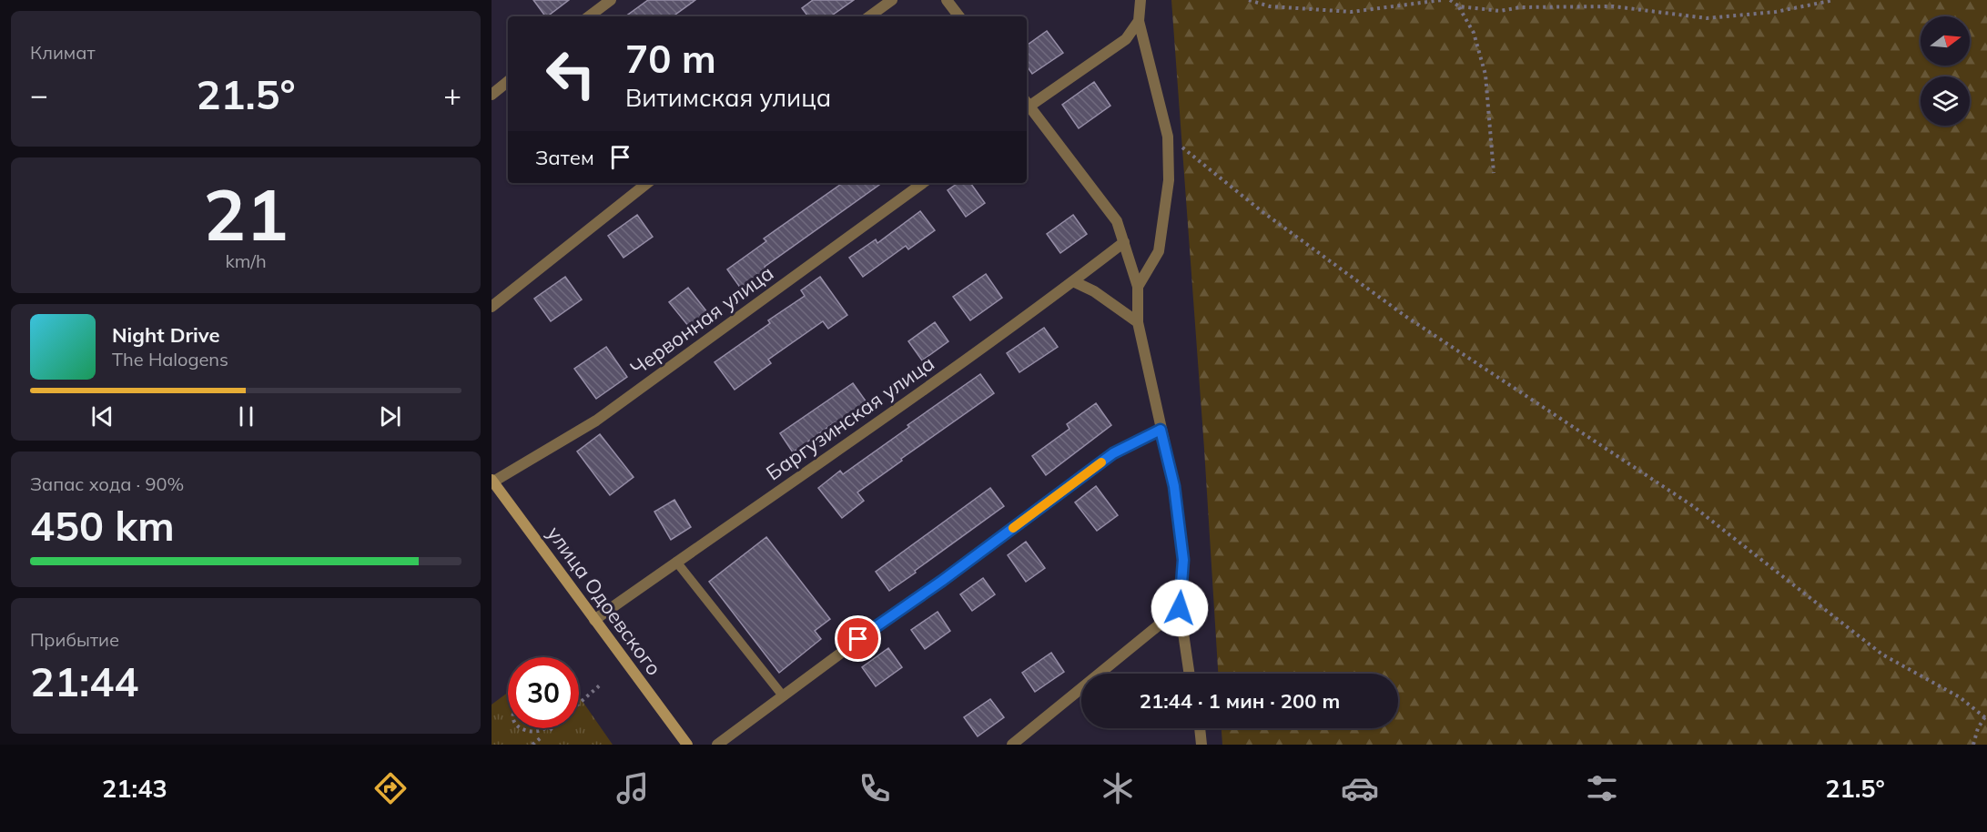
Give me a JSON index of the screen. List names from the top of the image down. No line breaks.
{"streets":{"street":["Червонная улица","Баргузинская улица","улица Одоевского"]},"crossings":[["Червонная улица","улица Одоевского"],["Баргузинская улица","улица Одоевского"]],"north":"right","page":{"tile":["Климат",["21","km/h"],["Запас хода · 90%","450 km"],["Прибытие","21:44"]],"turn":["70 m","Витимская улица"],"heat":["−","21.5°","+"],"then":"Затем","song":["Night Drive","The Halogens"],"limit":"30","trip":"21:44 · 1 мин · 200 m","tabs":["21:43","21.5°"]}}
